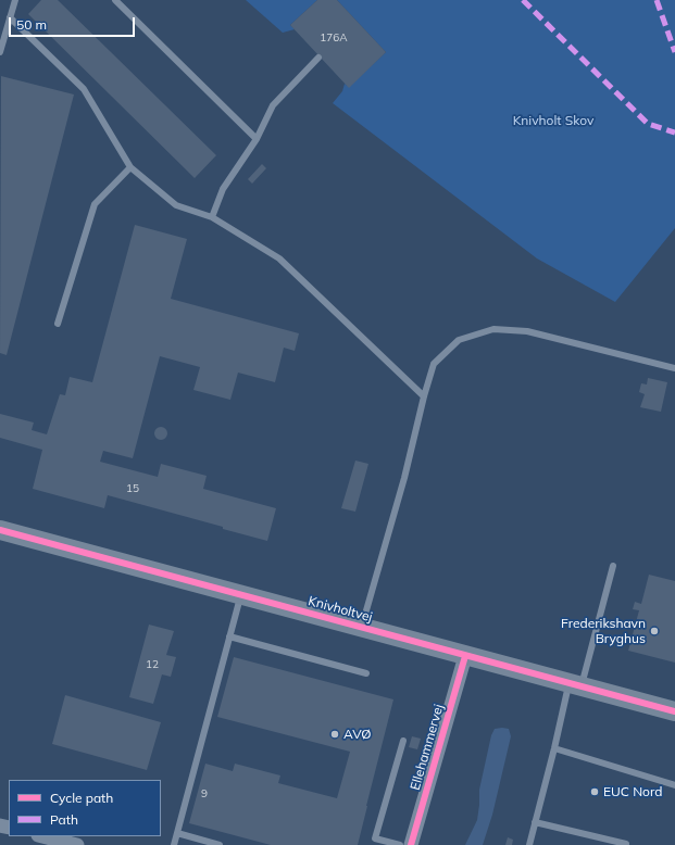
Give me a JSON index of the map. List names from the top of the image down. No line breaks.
{"streets":{"street":["Knivholtvej","Ellehammervej"]},"crossings":[["Knivholtvej","Ellehammervej"]],"parks":["Knivholt Skov"],"places":["Frederikshavn Bryghus","AVØ","EUC Nord"],"house_numbers":["176A","15","12","9"],"legend":["Cycle path","Path"],"scale_bar":"50 m"}
